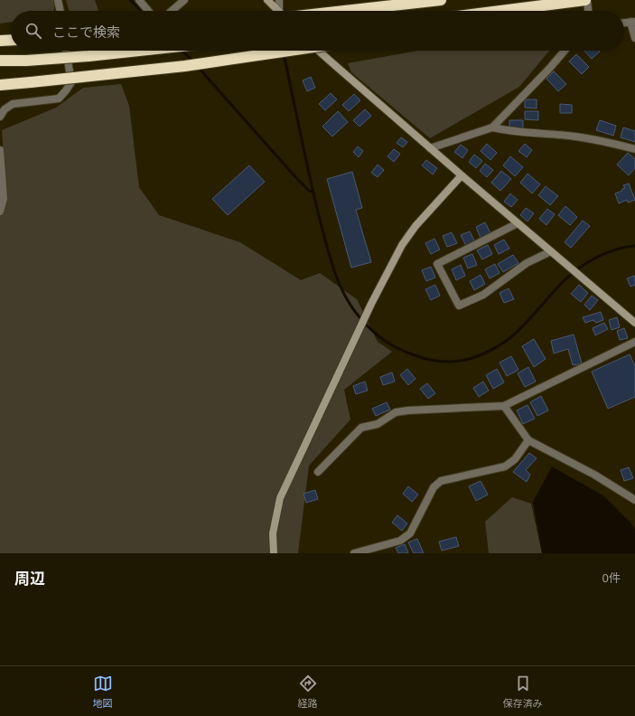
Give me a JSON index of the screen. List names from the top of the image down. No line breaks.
{"page":{"search":"ここで検索","heading":["周辺","0件"],"nav":["地図","経路","保存済み"]}}
